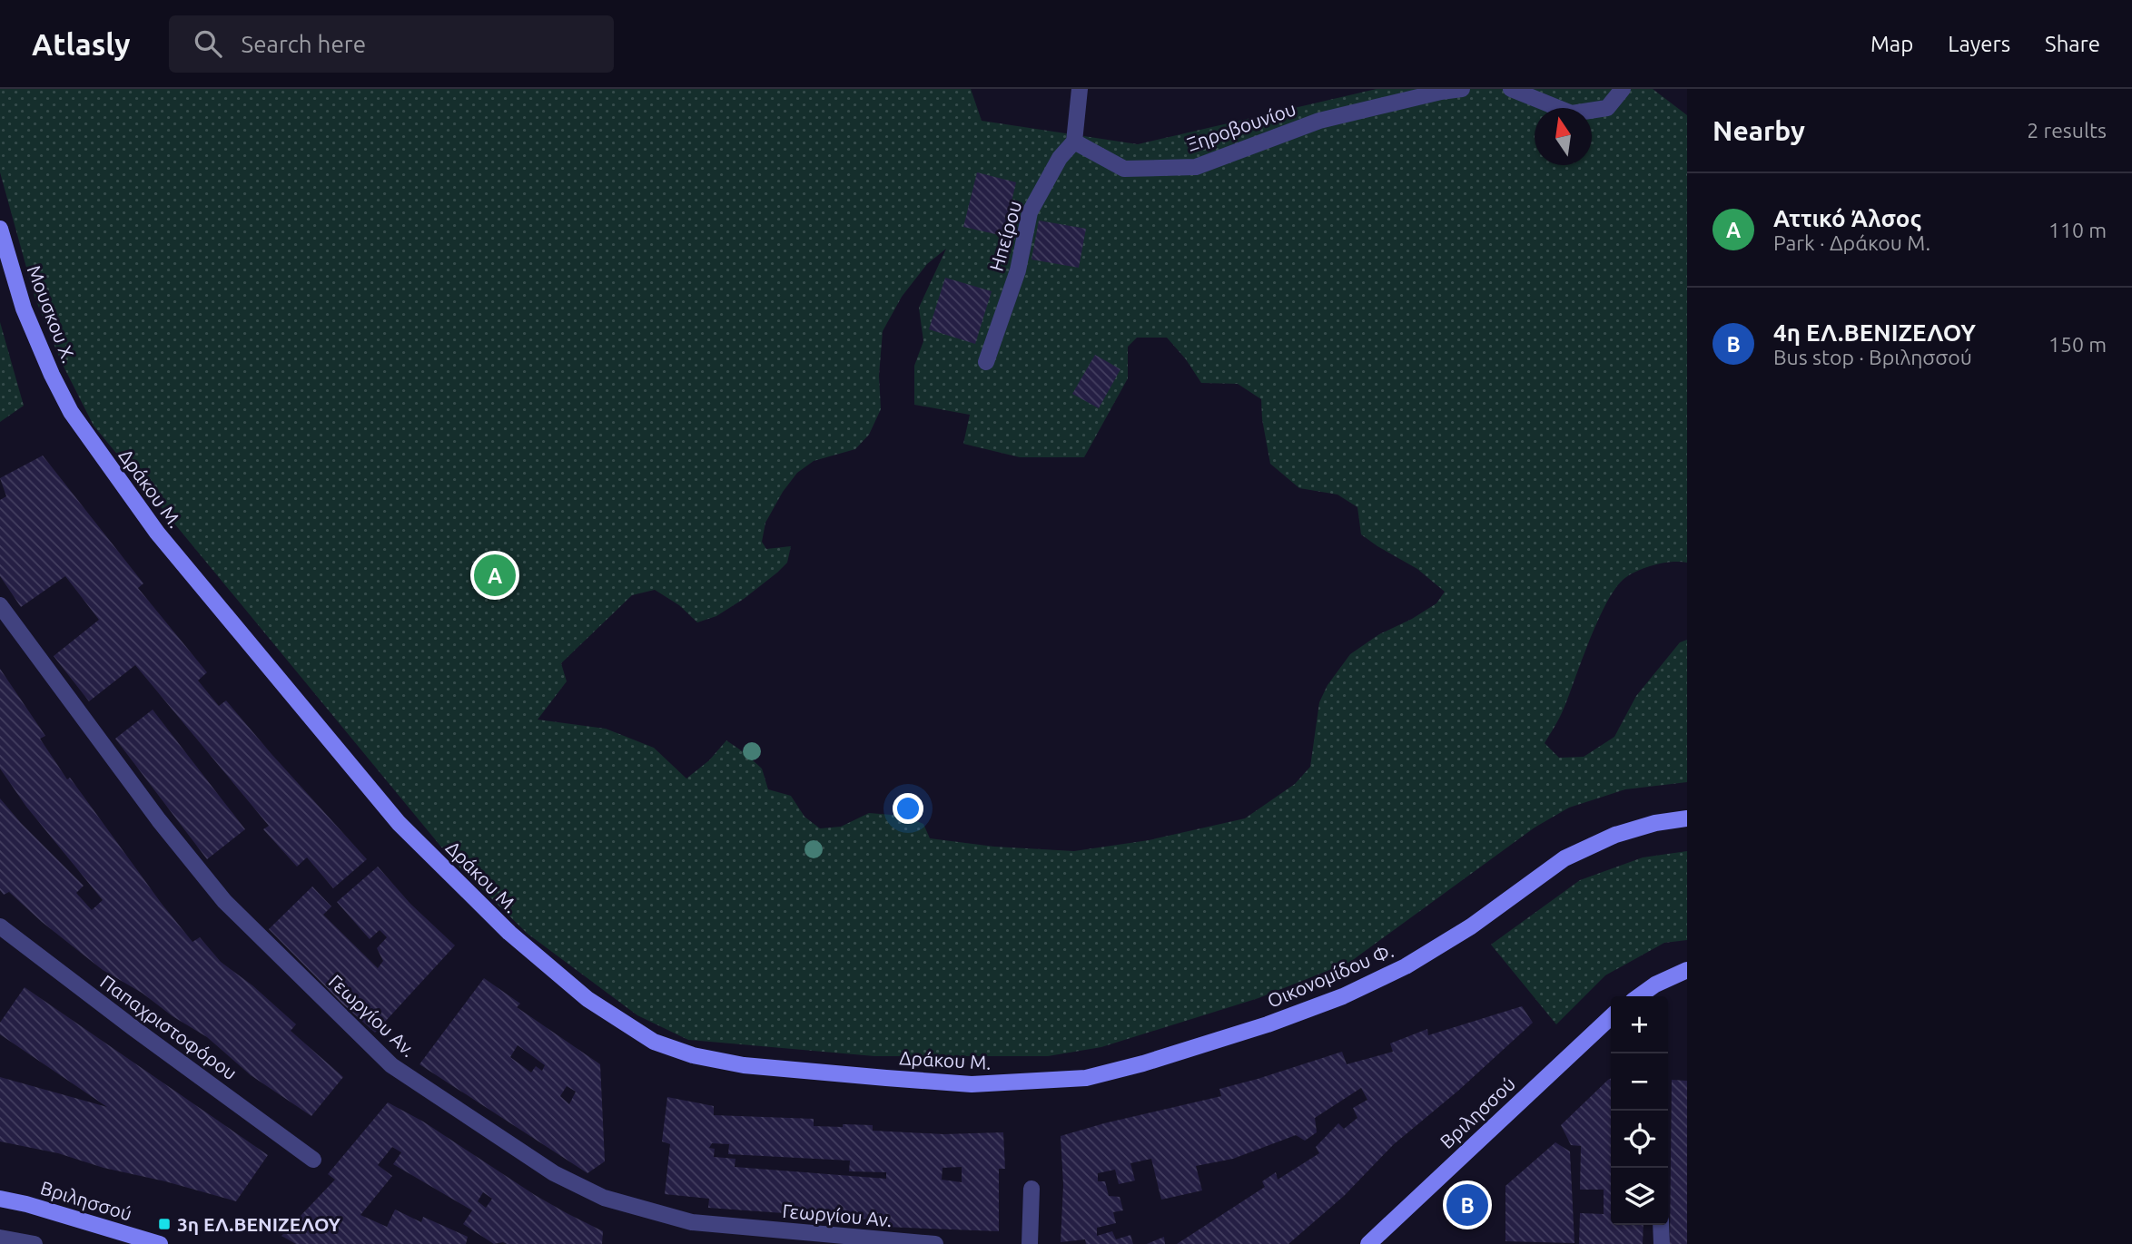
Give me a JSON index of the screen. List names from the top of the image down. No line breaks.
{"streets":{"street":["Ξηροβουνίου","Ηπείρου","Μουσκου Χ.","Δράκου Μ.","Οικονομίδου Φ.","Γεωργίου Αν.","Παπαχριστοφόρου","Βριλησσού"]},"crossings":[["Ξηροβουνίου","Ηπείρου"],["Μουσκου Χ.","Δράκου Μ."],["Δράκου Μ.","Οικονομίδου Φ."]],"places":{"transit":["3η ΕΛ.ΒΕΝΙΖΕΛΟΥ"]},"north":"top","page":{"header":"Atlasly","search":"Search here","nav":["Map","Layers","Share"],"heading":["Nearby","2 results"],"list":[{"mark":"A","name":"Αττικό Άλσος","note":"Park · Δράκου Μ.","value":"110 m"},{"mark":"B","name":"4η ΕΛ.ΒΕΝΙΖΕΛΟΥ","note":"Bus stop · Βριλησσού","value":"150 m"}],"pins":["A","B"],"map_buttons":["+","−"]}}
